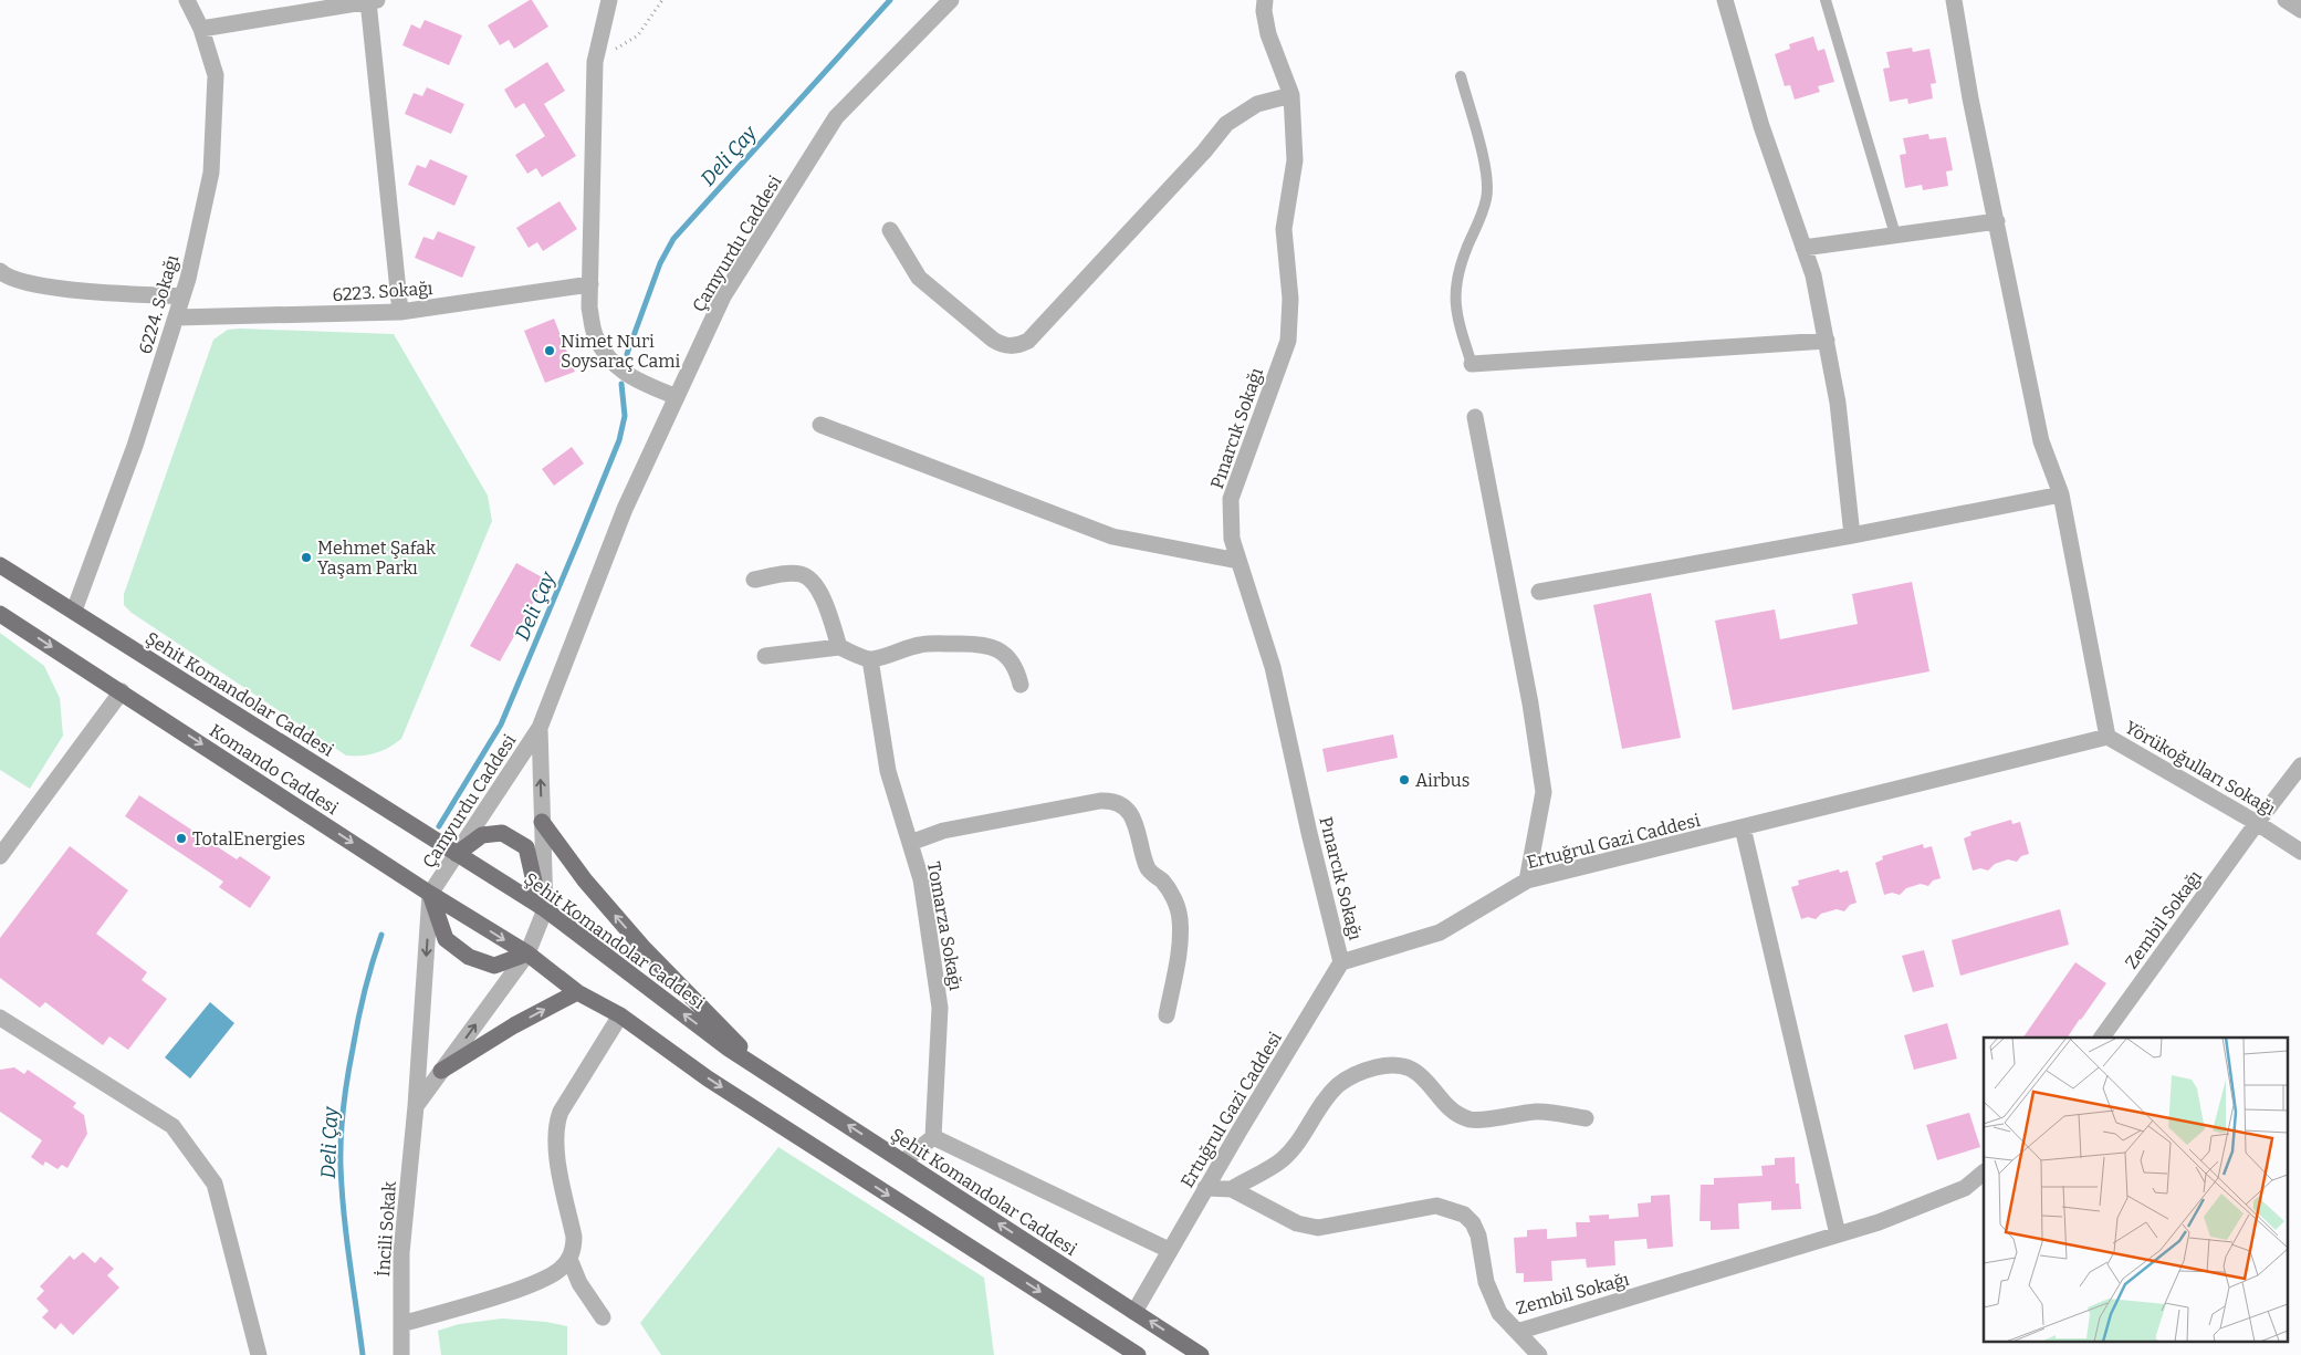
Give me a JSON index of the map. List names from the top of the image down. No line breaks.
{"streets":{"main road":["Şehit Komandolar Caddesi","Komando Caddesi"],"street":["Çamyurdu Caddesi","6223. Sokağı","6224. Sokağı","Pınarcık Sokağı","Yörükoğulları Sokağı","Ertuğrul Gazi Caddesi","Zembil Sokağı","Tomarza Sokağı","İncili Sokak"]},"crossings":[["Çamyurdu Caddesi","Şehit Komandolar Caddesi"],["Çamyurdu Caddesi","Komando Caddesi"],["Çamyurdu Caddesi","İncili Sokak"],["6223. Sokağı","6224. Sokağı"],["6224. Sokağı","Şehit Komandolar Caddesi"],["Pınarcık Sokağı","Ertuğrul Gazi Caddesi"],["Şehit Komandolar Caddesi","Ertuğrul Gazi Caddesi"],["Yörükoğulları Sokağı","Ertuğrul Gazi Caddesi"],["Yörükoğulları Sokağı","Zembil Sokağı"],["Komando Caddesi","İncili Sokak"],["Ertuğrul Gazi Caddesi","Zembil Sokağı"]],"one_way":["Komando Caddesi","İncili Sokak"],"water":["Deli Çay"],"places":["Nimet Nuri Soysaraç Cami","Mehmet Şafak Yaşam Parkı","Airbus","TotalEnergies"]}
